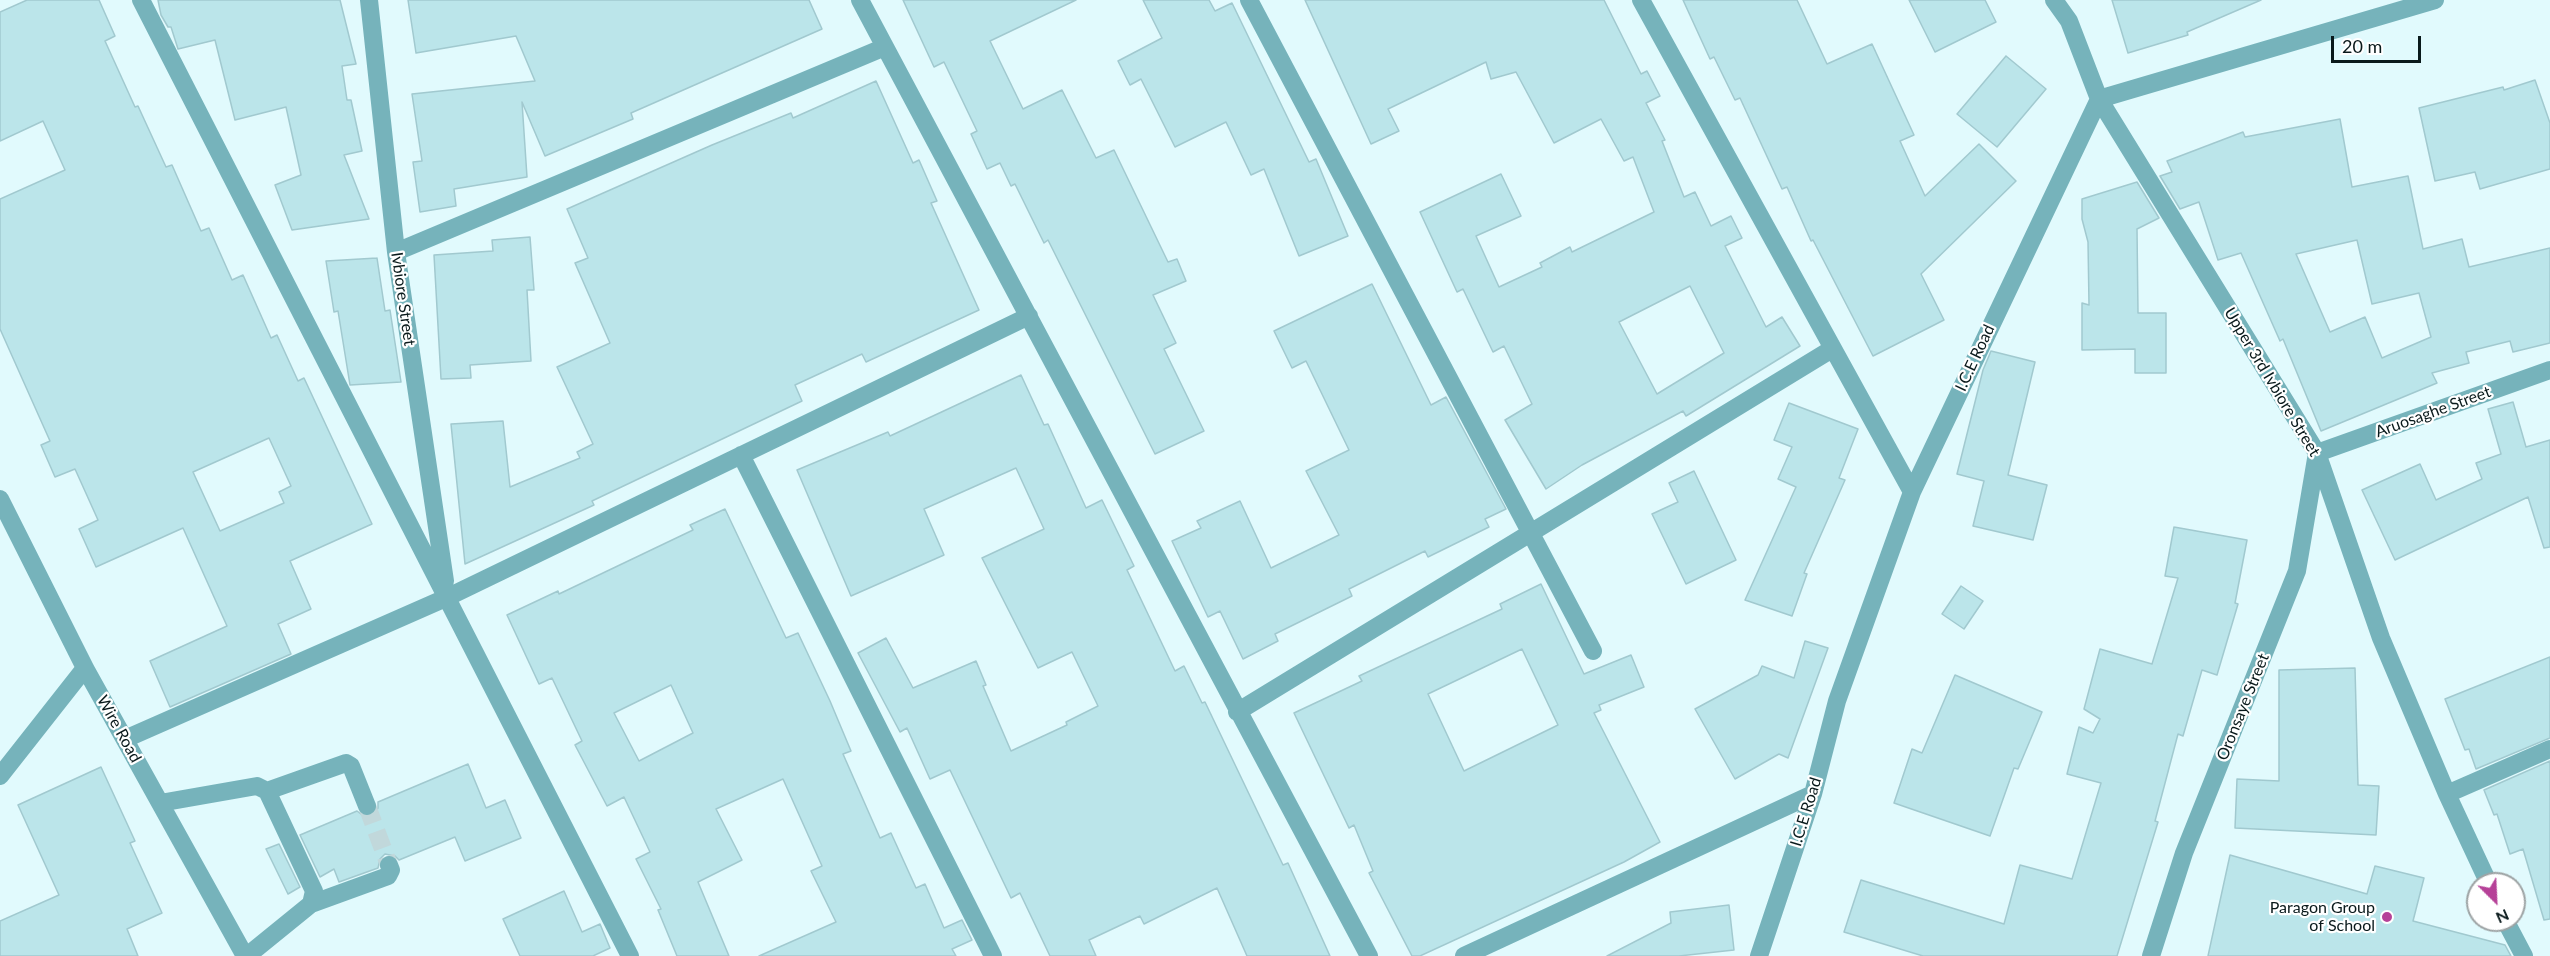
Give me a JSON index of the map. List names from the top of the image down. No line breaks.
{"streets":{"street":["Ivbiore Street","I.C.E Road","Upper 3rd Ivbiore Street","Aruosaghe Street","Oronsaye Street","Wire Road"]},"crossings":[["I.C.E Road","Upper 3rd Ivbiore Street"],["Upper 3rd Ivbiore Street","Aruosaghe Street"],["Upper 3rd Ivbiore Street","Oronsaye Street"],["Aruosaghe Street","Oronsaye Street"]],"places":["Paragon Group of School"],"scale_bar":"20 m","north":"bottom right"}
